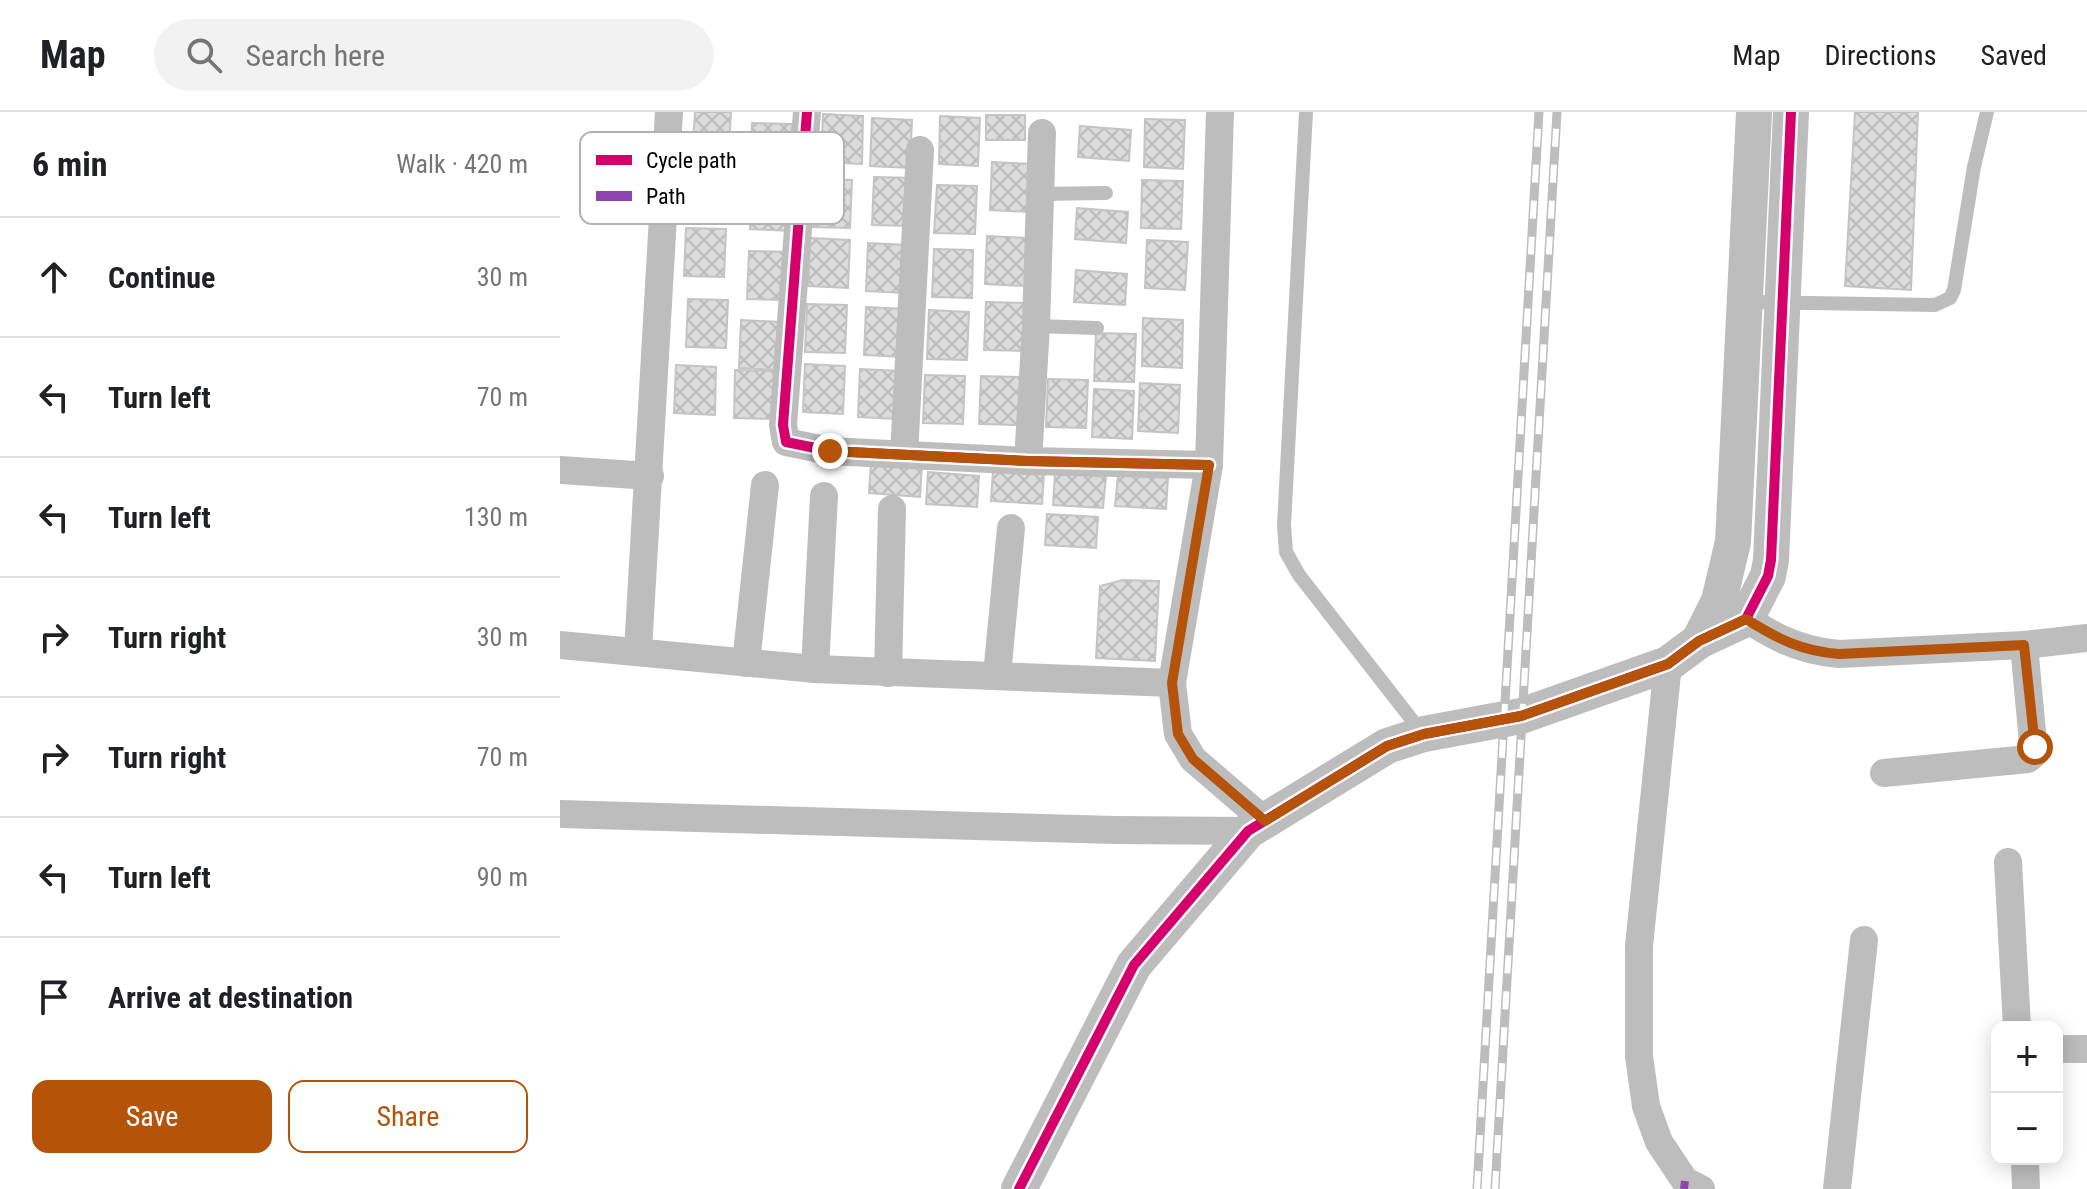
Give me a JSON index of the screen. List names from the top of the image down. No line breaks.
{"legend":["Cycle path","Path"],"page":{"header":"Map","search":"Search here","nav":["Map","Directions","Saved"],"heading":["6 min","Walk · 420 m"],"list":[["Continue","30 m"],["Turn left","70 m"],["Turn left","130 m"],["Turn right","30 m"],["Turn right","70 m"],["Turn left","90 m"],"Arrive at destination"],"map_buttons":["+","−"],"buttons":["Save","Share"]}}
